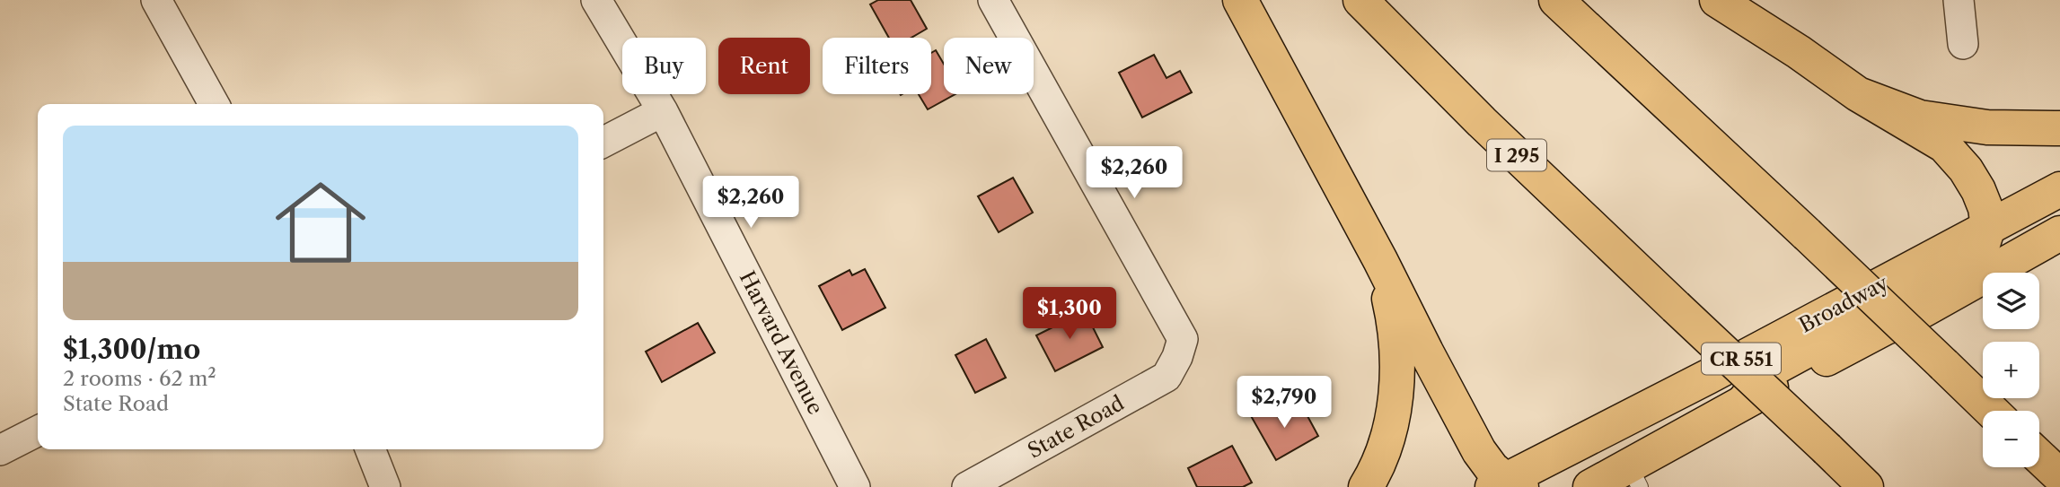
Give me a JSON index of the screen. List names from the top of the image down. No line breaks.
{"streets":{"main road":["I 295","Broadway","CR 551"],"street":["Harvard Avenue","State Road"]},"page":{"chip":["Buy","Rent","Filters","New"],"list":[{"name":"$1,300/mo","note":"2 rooms · 62 m² · State Road"}],"price":["$2,260","$2,260","$1,300","$2,790"],"map_buttons":["+","−"]}}
